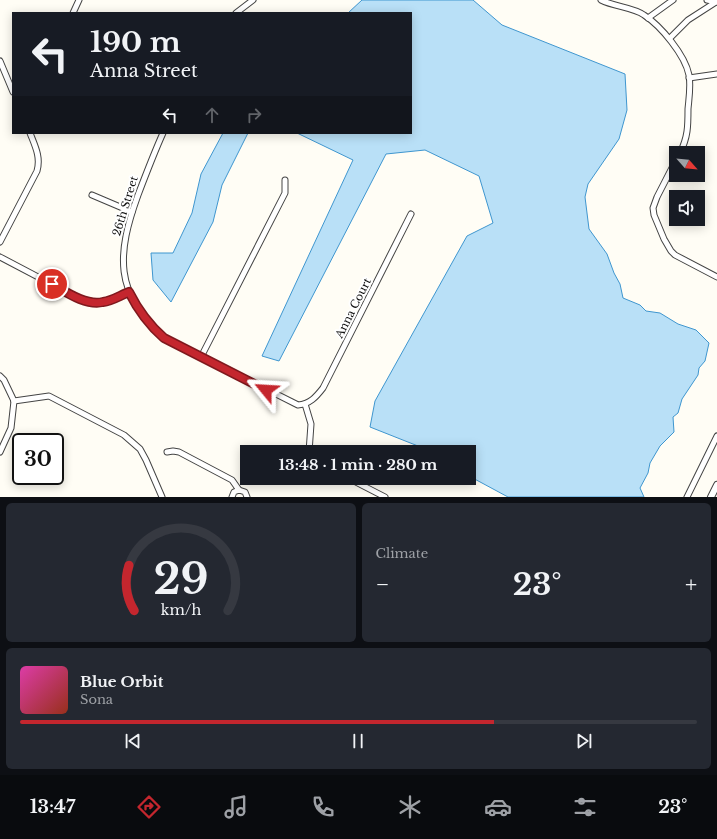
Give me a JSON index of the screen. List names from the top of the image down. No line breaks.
{"streets":{"street":["26th Street","Anna Court"]},"crossings":[["26th Street","Anna Court"]],"north":"bottom right","page":{"turn":["190 m","Anna Street"],"limit":"30","trip":"13:48 · 1 min · 280 m","tile":"Climate","heat":["−","23°","+"],"song":["Blue Orbit","Sona"],"tabs":["13:47","23°"],"gauge":["29","km/h"]}}
